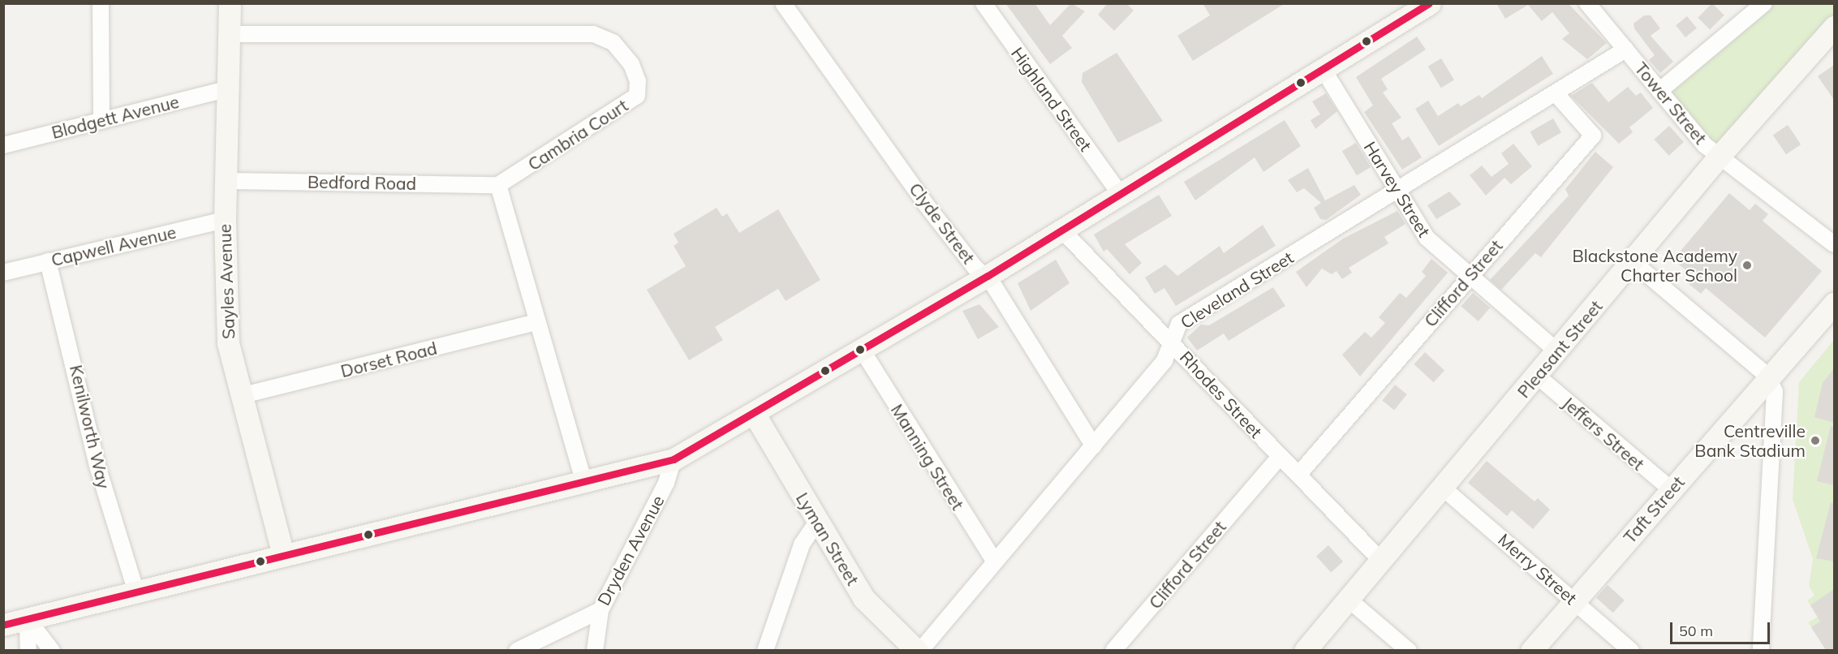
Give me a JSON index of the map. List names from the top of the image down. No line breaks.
{"streets":{"street":["Highland Street","Tower Street","Blodgett Avenue","Cambria Court","Bedford Road","Harvey Street","Clyde Street","Capwell Avenue","Sayles Avenue","Clifford Street","Cleveland Street","Pleasant Street","Dorset Road","Rhodes Street","Kenilworth Way","Jeffers Street","Manning Street","Taft Street","Lyman Street","Dryden Avenue","Merry Street"]},"crossings":[["Tower Street","Cleveland Street"],["Tower Street","Pleasant Street"],["Blodgett Avenue","Sayles Avenue"],["Cambria Court","Bedford Road"],["Cambria Court","Sayles Avenue"],["Bedford Road","Sayles Avenue"],["Harvey Street","Clifford Street"],["Harvey Street","Cleveland Street"],["Harvey Street","Pleasant Street"],["Clyde Street","Cleveland Street"],["Capwell Avenue","Sayles Avenue"],["Capwell Avenue","Kenilworth Way"],["Sayles Avenue","Dorset Road"],["Clifford Street","Cleveland Street"],["Clifford Street","Rhodes Street"],["Cleveland Street","Rhodes Street"],["Cleveland Street","Manning Street"],["Pleasant Street","Rhodes Street"],["Pleasant Street","Jeffers Street"],["Pleasant Street","Merry Street"],["Jeffers Street","Taft Street"],["Taft Street","Merry Street"]],"places":["Blackstone Academy Charter School","Centreville Bank Stadium"],"scale_bar":"50 m"}
